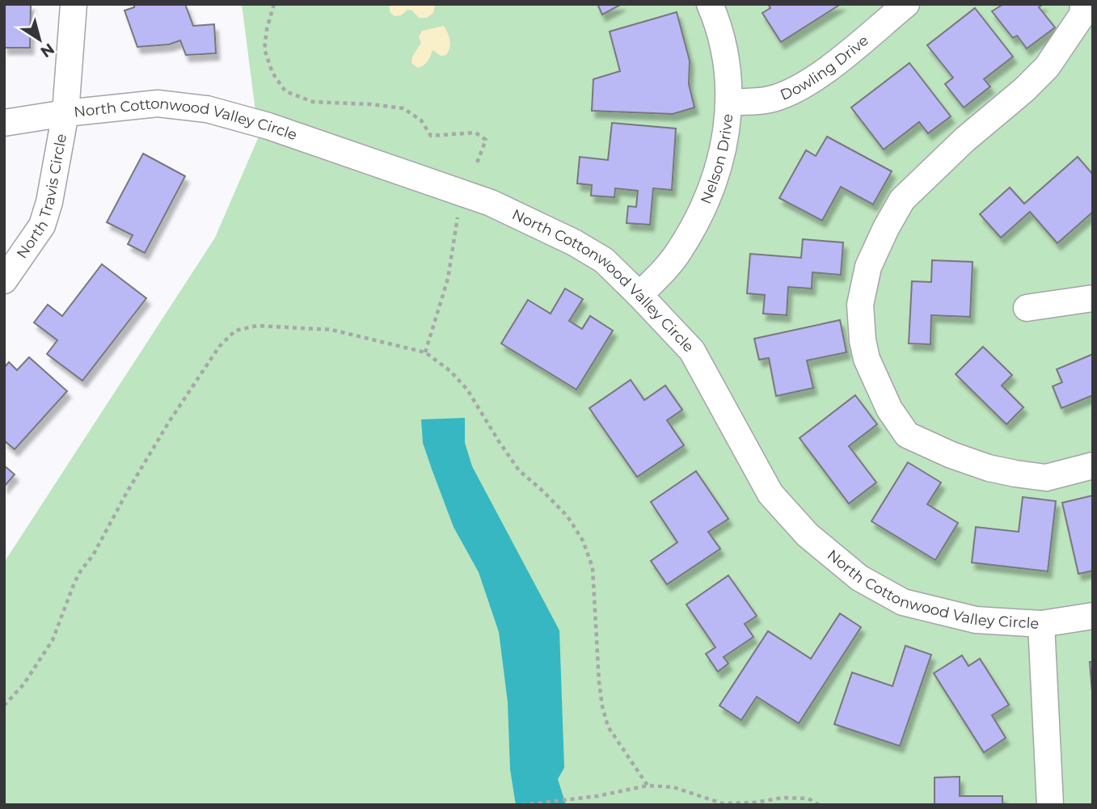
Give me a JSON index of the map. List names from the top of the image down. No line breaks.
{"streets":{"street":["Dowling Drive","North Cottonwood Valley Circle","Nelson Drive","North Travis Circle"]},"crossings":[["Dowling Drive","Nelson Drive"],["North Cottonwood Valley Circle","Nelson Drive"],["North Cottonwood Valley Circle","North Travis Circle"]],"north":"bottom right"}
